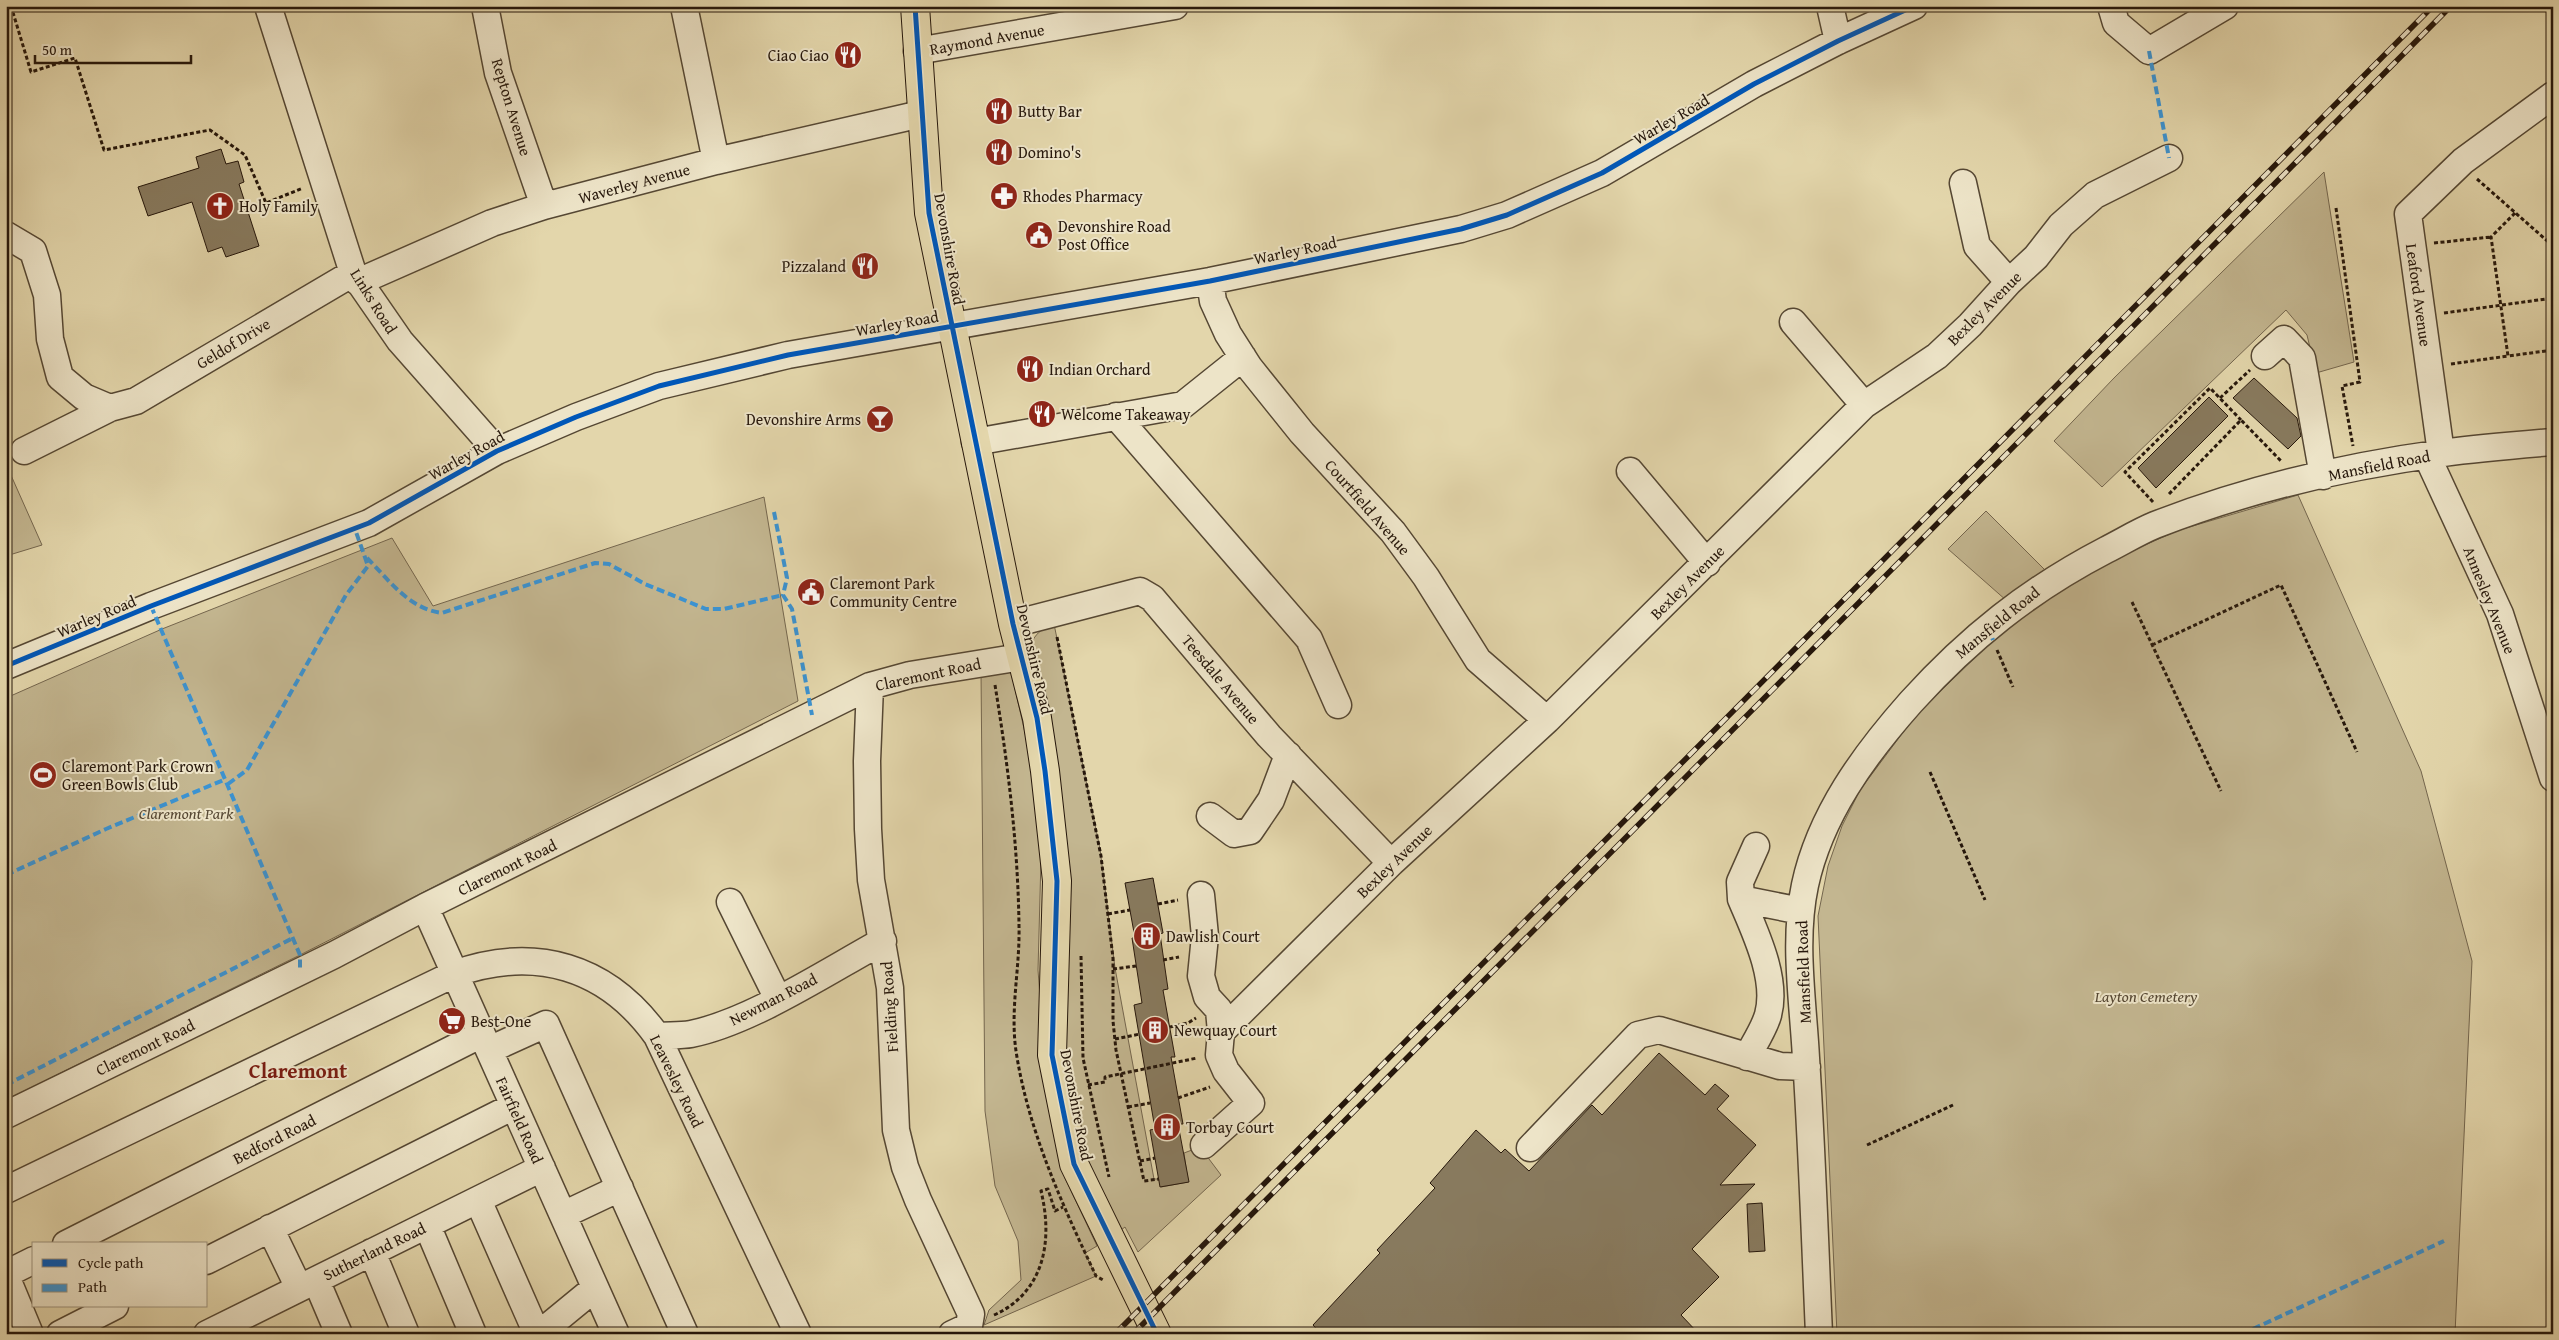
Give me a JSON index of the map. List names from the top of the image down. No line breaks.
{"streets":{"main road":["Devonshire Road"],"street":["Raymond Avenue","Repton Avenue","Warley Road","Waverley Avenue","Leaford Avenue","Links Road","Bexley Avenue","Geldof Drive","Mansfield Road","Courtfield Avenue","Annesley Avenue","Claremont Road","Teesdale Avenue","Newman Road","Fielding Road","Leavesley Road","Fairfield Road","Bedford Road","Sutherland Road"]},"crossings":[["Raymond Avenue","Devonshire Road"],["Repton Avenue","Waverley Avenue"],["Warley Road","Devonshire Road"],["Warley Road","Links Road"],["Warley Road","Courtfield Avenue"],["Waverley Avenue","Devonshire Road"],["Waverley Avenue","Links Road"],["Waverley Avenue","Geldof Drive"],["Devonshire Road","Claremont Road"],["Devonshire Road","Teesdale Avenue"],["Leaford Avenue","Mansfield Road"],["Leaford Avenue","Annesley Avenue"],["Links Road","Geldof Drive"],["Bexley Avenue","Courtfield Avenue"],["Bexley Avenue","Teesdale Avenue"],["Mansfield Road","Annesley Avenue"],["Claremont Road","Fielding Road"],["Claremont Road","Fairfield Road"],["Newman Road","Fielding Road"],["Newman Road","Leavesley Road"],["Leavesley Road","Fairfield Road"],["Fairfield Road","Bedford Road"],["Fairfield Road","Sutherland Road"]],"districts":["Claremont"],"parks":["Claremont Park","Layton Cemetery"],"places":{"restaurant":["Ciao Ciao","Butty Bar","Domino's","Pizzaland","Indian Orchard","Welcome Takeaway"],"pharmacy":["Rhodes Pharmacy"],"church":["Holy Family"],"public building":["Devonshire Road Post Office","Claremont Park Community Centre"],"bar":["Devonshire Arms"],"sports":["Claremont Park Crown Green Bowls Club"],"building":["Dawlish Court","Newquay Court","Torbay Court"],"supermarket":["Best-One"]},"legend":["Cycle path","Path"],"scale_bar":"50 m"}
